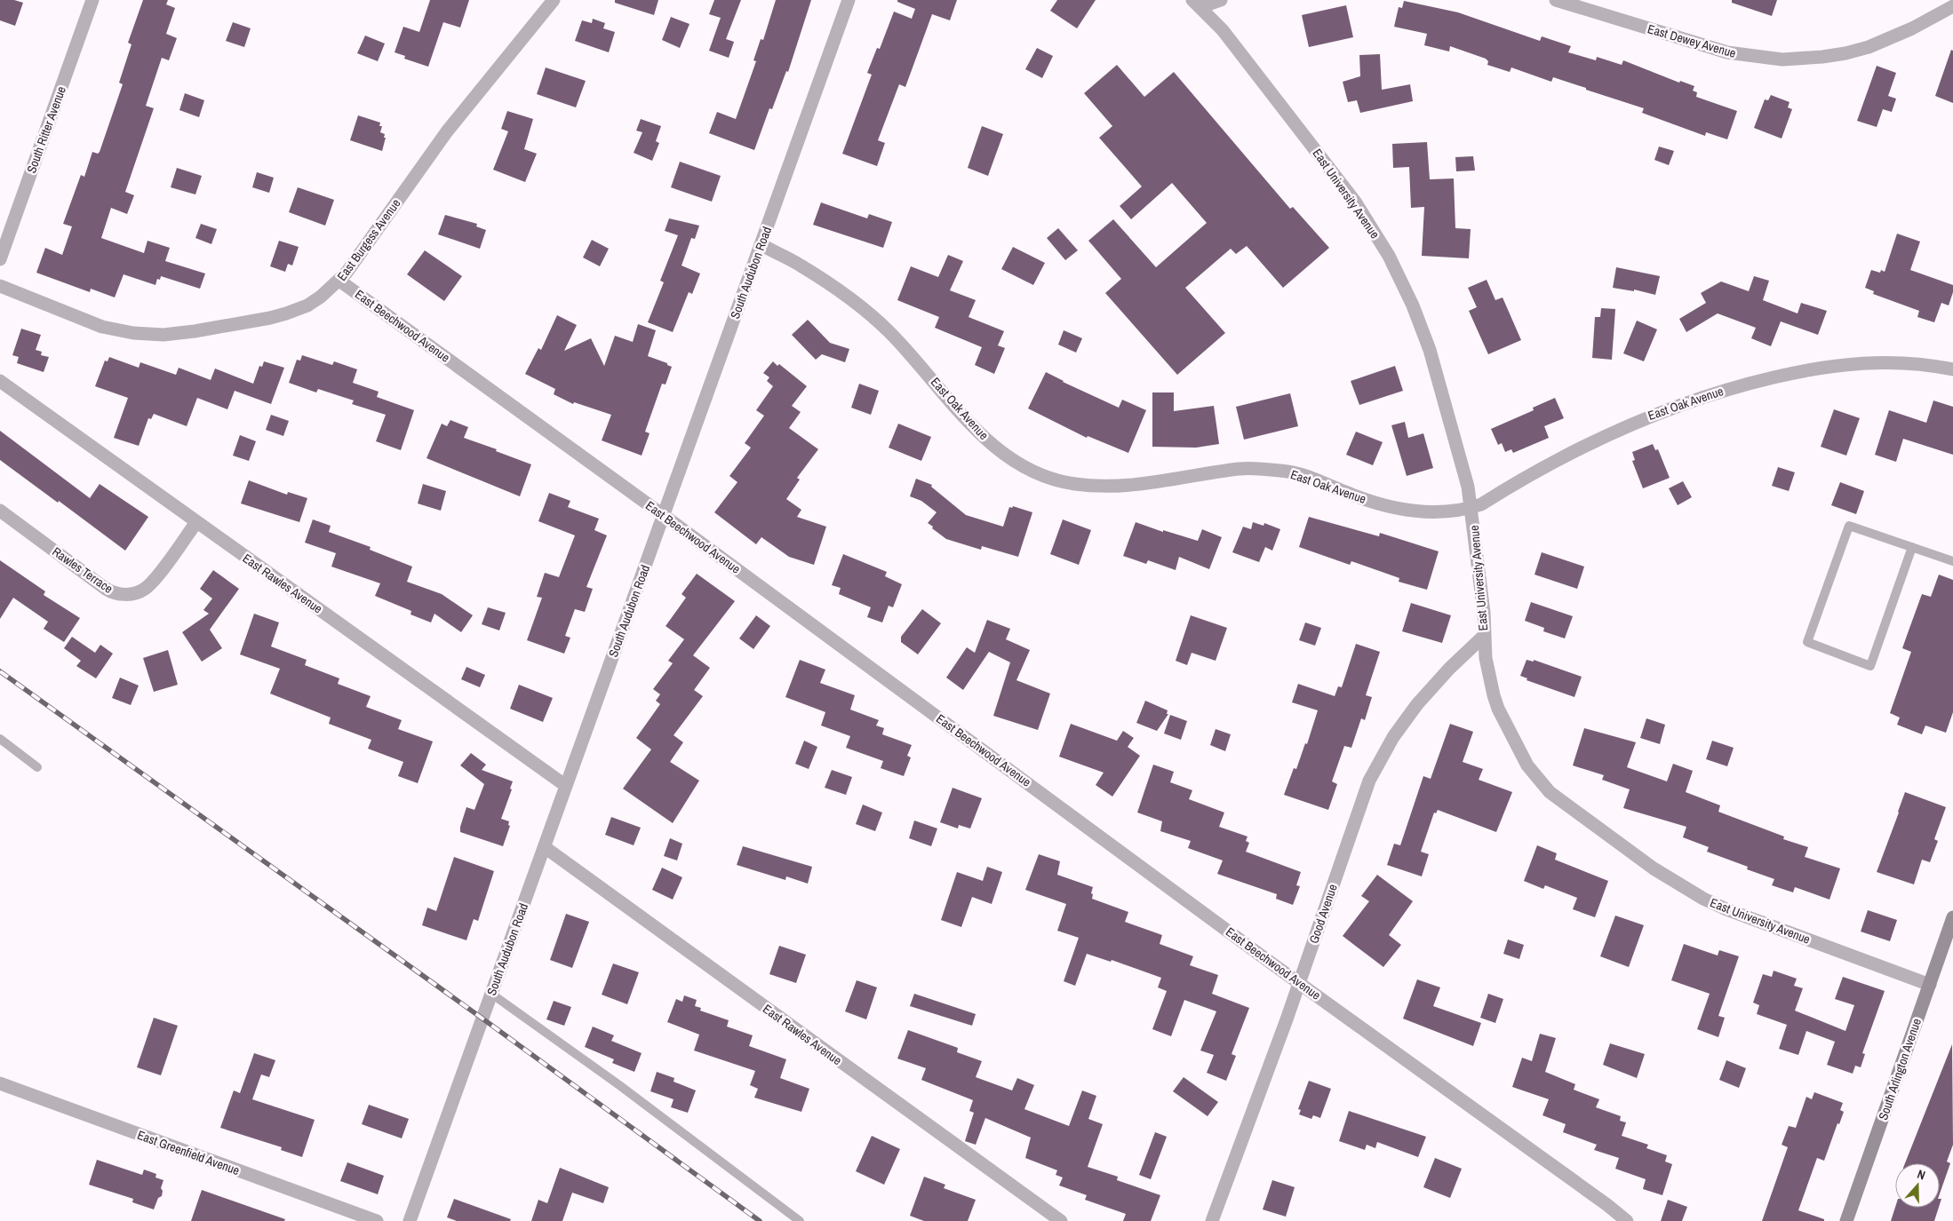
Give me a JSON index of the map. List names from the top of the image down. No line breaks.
{"streets":{"main road":["South Arlington Avenue"],"street":["East Dewey Avenue","South Ritter Avenue","East University Avenue","East Burgess Avenue","South Audubon Road","East Beechwood Avenue","East Oak Avenue","Rawles Terrace","East Rawles Avenue","Good Avenue","East Greenfield Avenue"]},"crossings":[["East University Avenue","East Oak Avenue"],["East University Avenue","Good Avenue"],["East University Avenue","South Arlington Avenue"],["East Burgess Avenue","East Beechwood Avenue"],["South Audubon Road","East Beechwood Avenue"],["South Audubon Road","East Oak Avenue"],["South Audubon Road","East Rawles Avenue"],["East Beechwood Avenue","Good Avenue"],["Rawles Terrace","East Rawles Avenue"]],"north":"top"}
